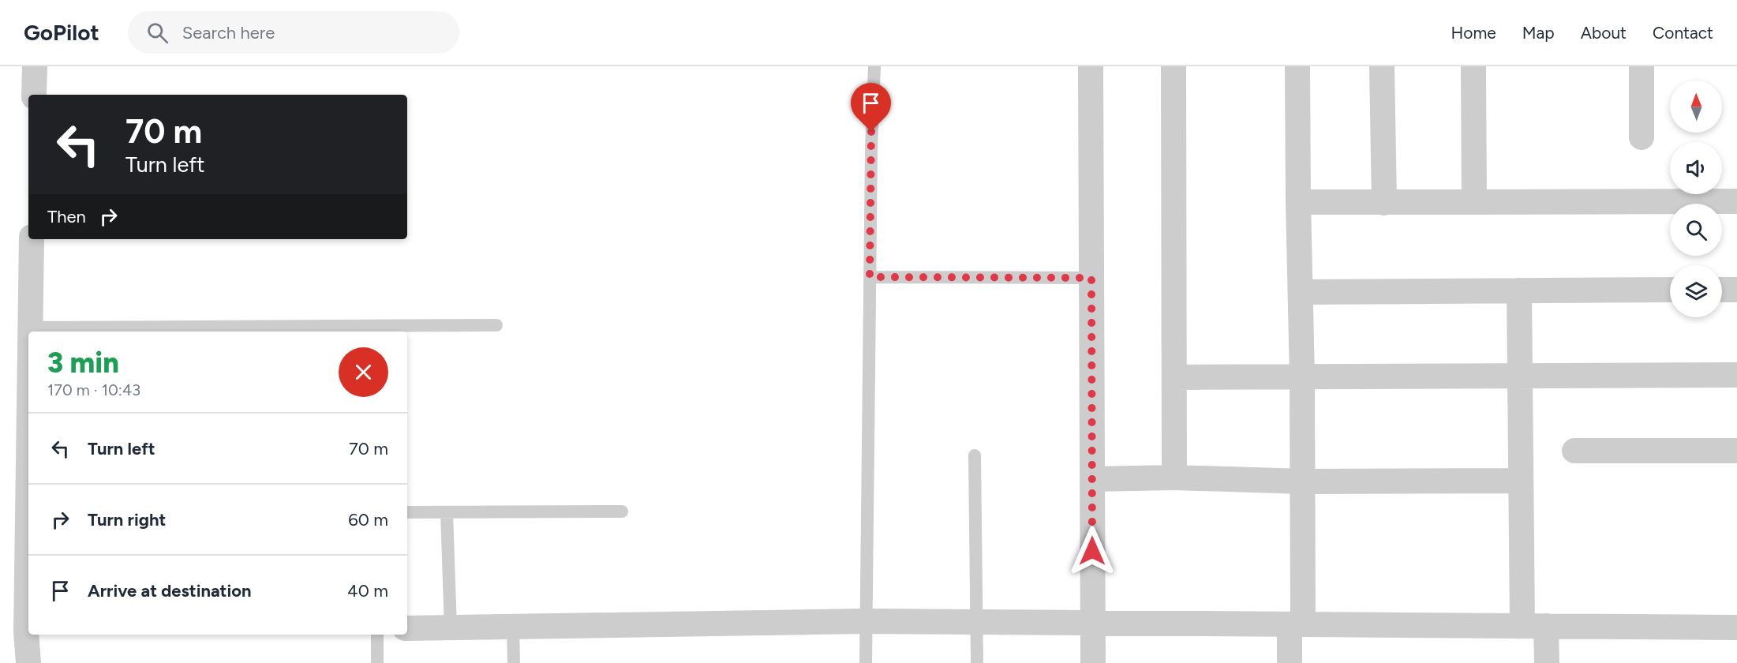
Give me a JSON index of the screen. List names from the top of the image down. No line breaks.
{"north":"top","page":{"header":"GoPilot","search":"Search here","nav":["Home","Map","About","Contact"],"turn":["70 m","Turn left"],"then":"Then","heading":["3 min","170 m · 10:43"],"list":[{"name":"Turn left","value":"70 m"},{"name":"Turn right","value":"60 m"},{"name":"Arrive at destination","value":"40 m"}]}}
